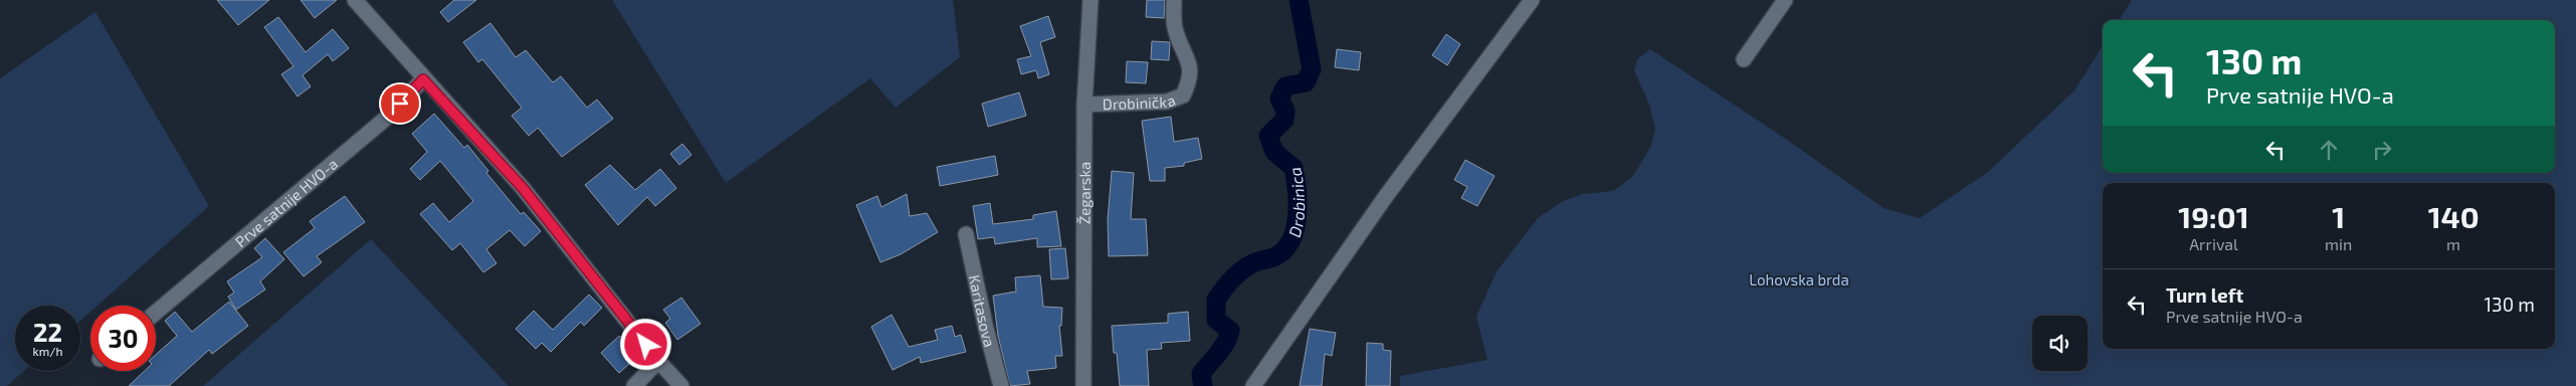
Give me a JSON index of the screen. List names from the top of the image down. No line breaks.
{"streets":{"street":["Drobinička","Žegarska","Prve satnije HVO-a","Karitasova"]},"crossings":[["Drobinička","Žegarska"]],"water":["Drobinica"],"parks":["Lohovska brda"],"page":{"turn":["130 m","Prve satnije HVO-a"],"eta":["19:01","Arrival","1","min","140","m"],"list":[{"name":"Turn left","note":"Prve satnije HVO-a","value":"130 m"}],"speed":"22 km/h","limit":"30"}}
